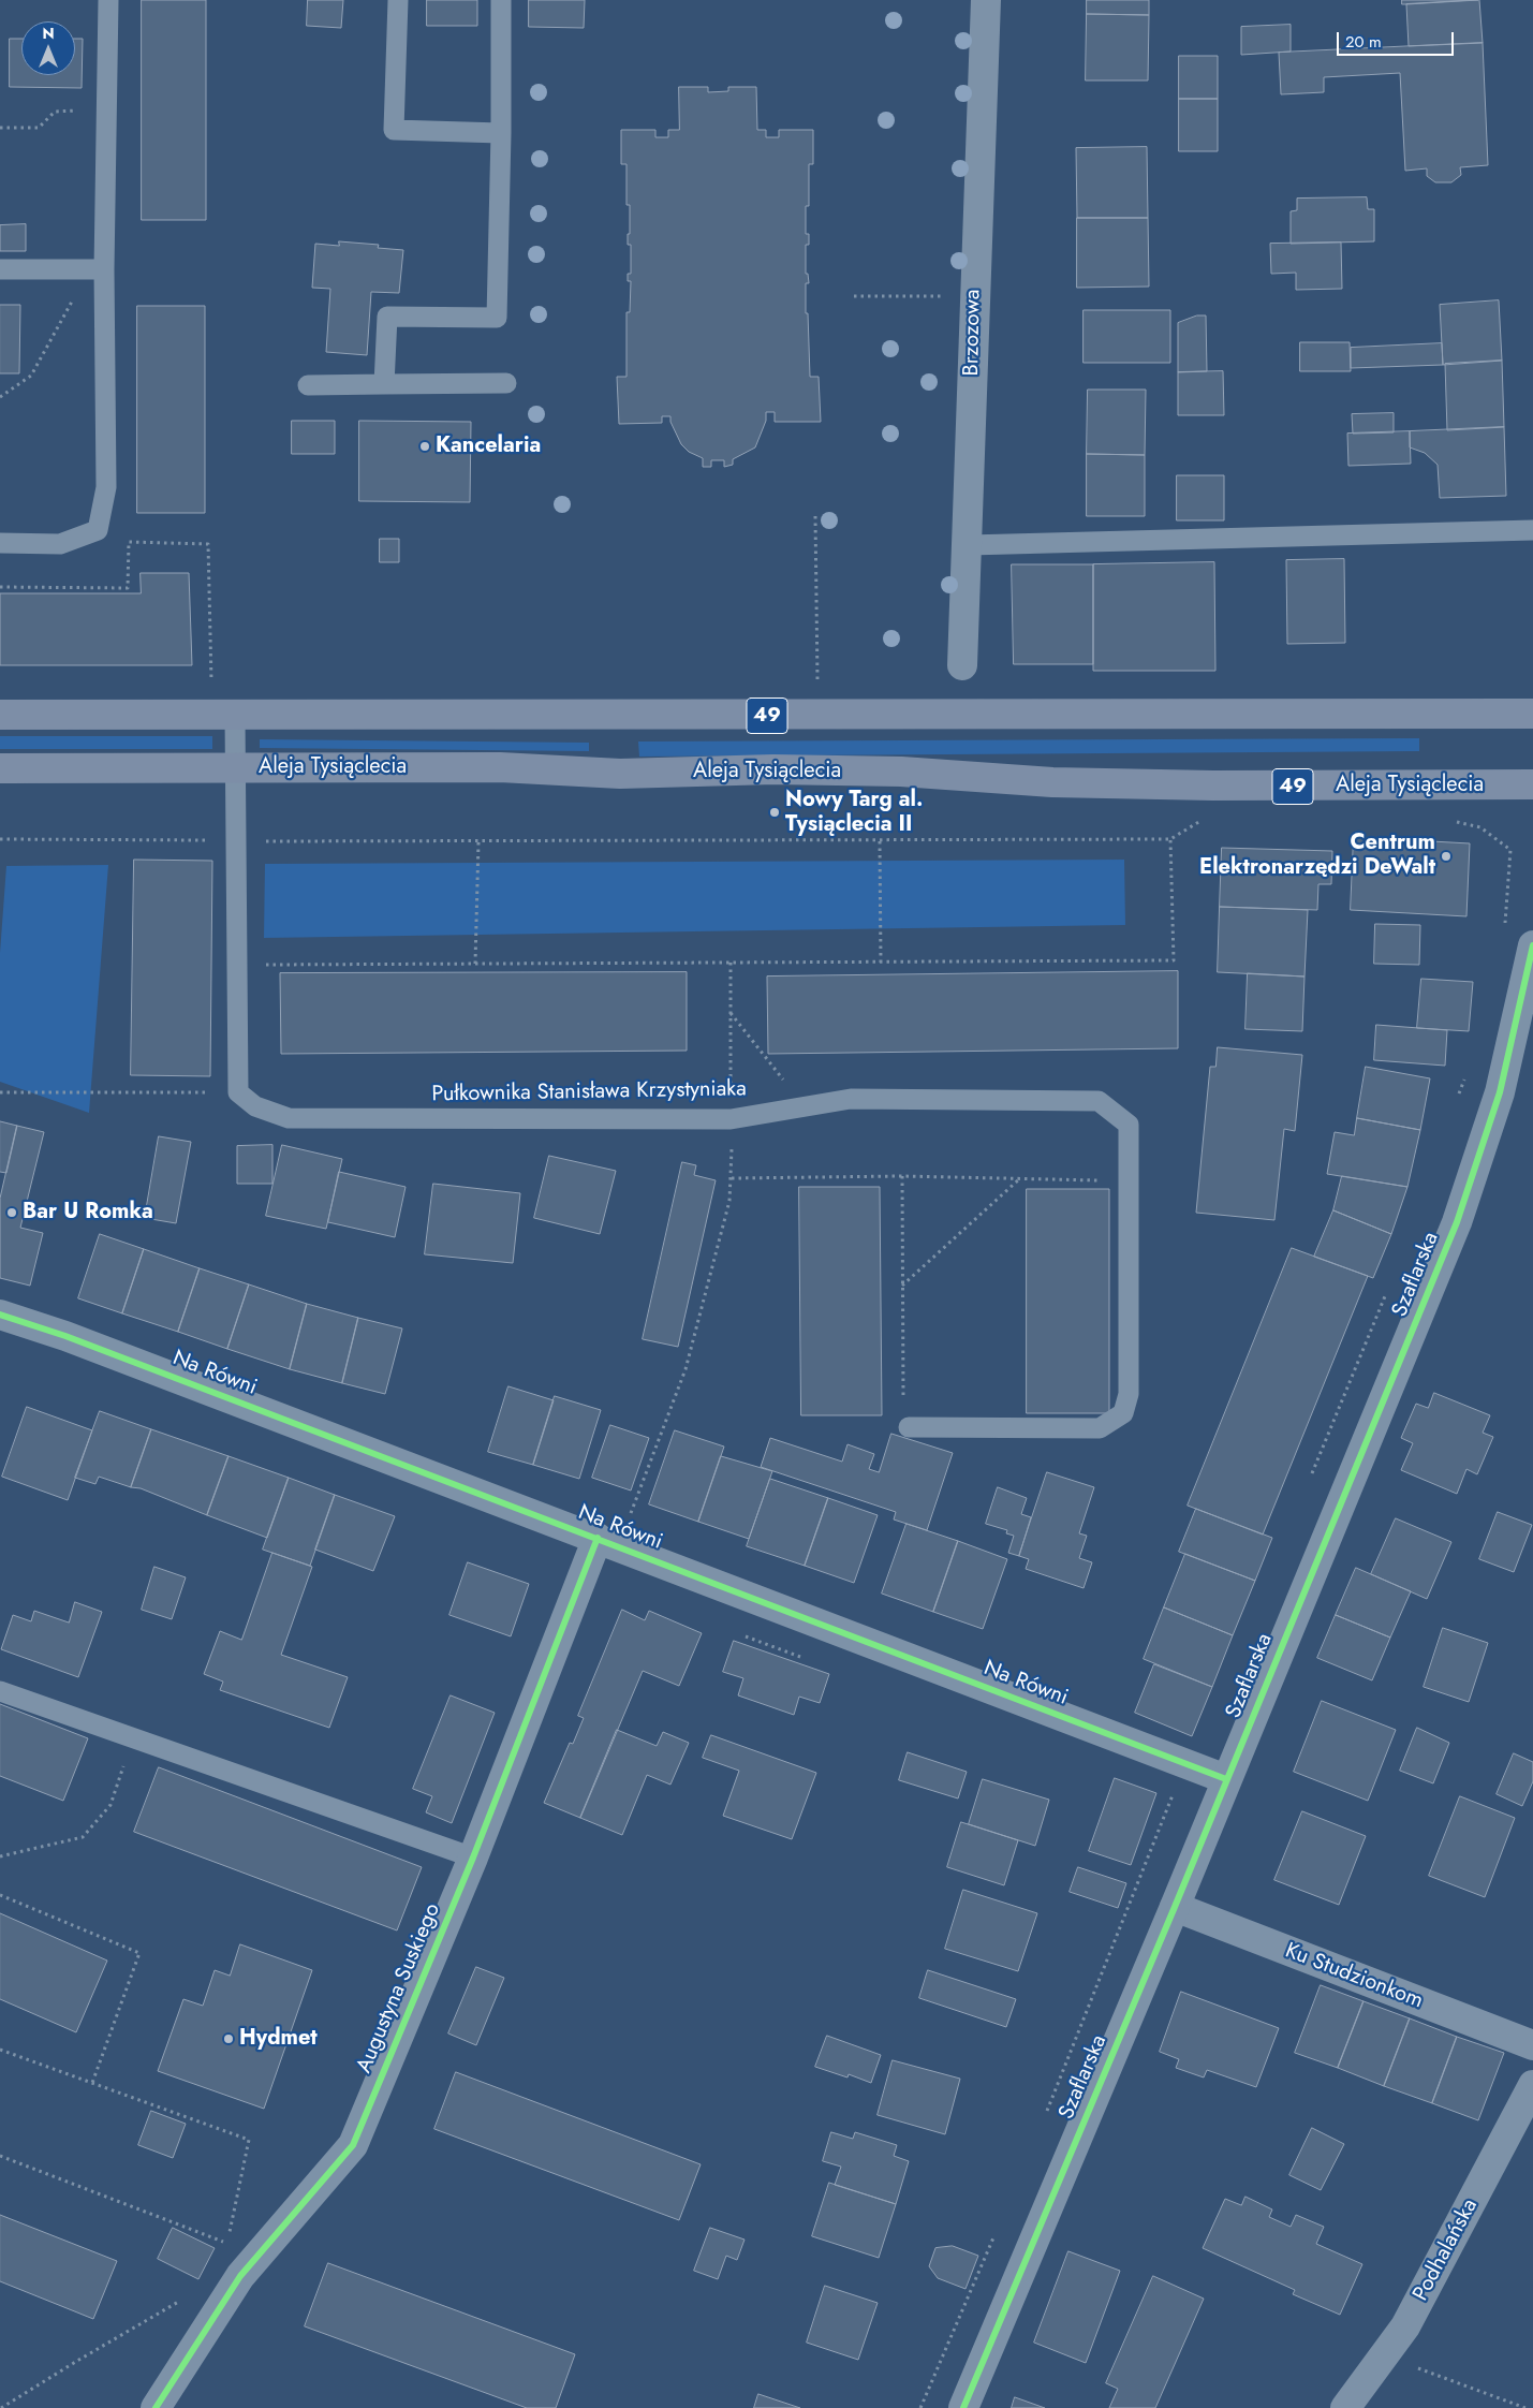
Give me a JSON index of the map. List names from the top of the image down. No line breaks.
{"streets":{"main road":["49","Aleja Tysiąclecia"],"street":["Brzozowa","Szaflarska","Na Równi","Ku Studzionkom","Augustyna Suskiego","Podhalańska"],"lane":["Pułkownika Stanisława Krzystyniaka"]},"crossings":[["Szaflarska","Na Równi"],["Szaflarska","Ku Studzionkom"],["Na Równi","Augustyna Suskiego"]],"places":["Kancelaria","Nowy Targ al. Tysiąclecia II","Centrum Elektronarzędzi DeWalt","Bar U Romka","Hydmet"],"scale_bar":"20 m","north":"top"}
